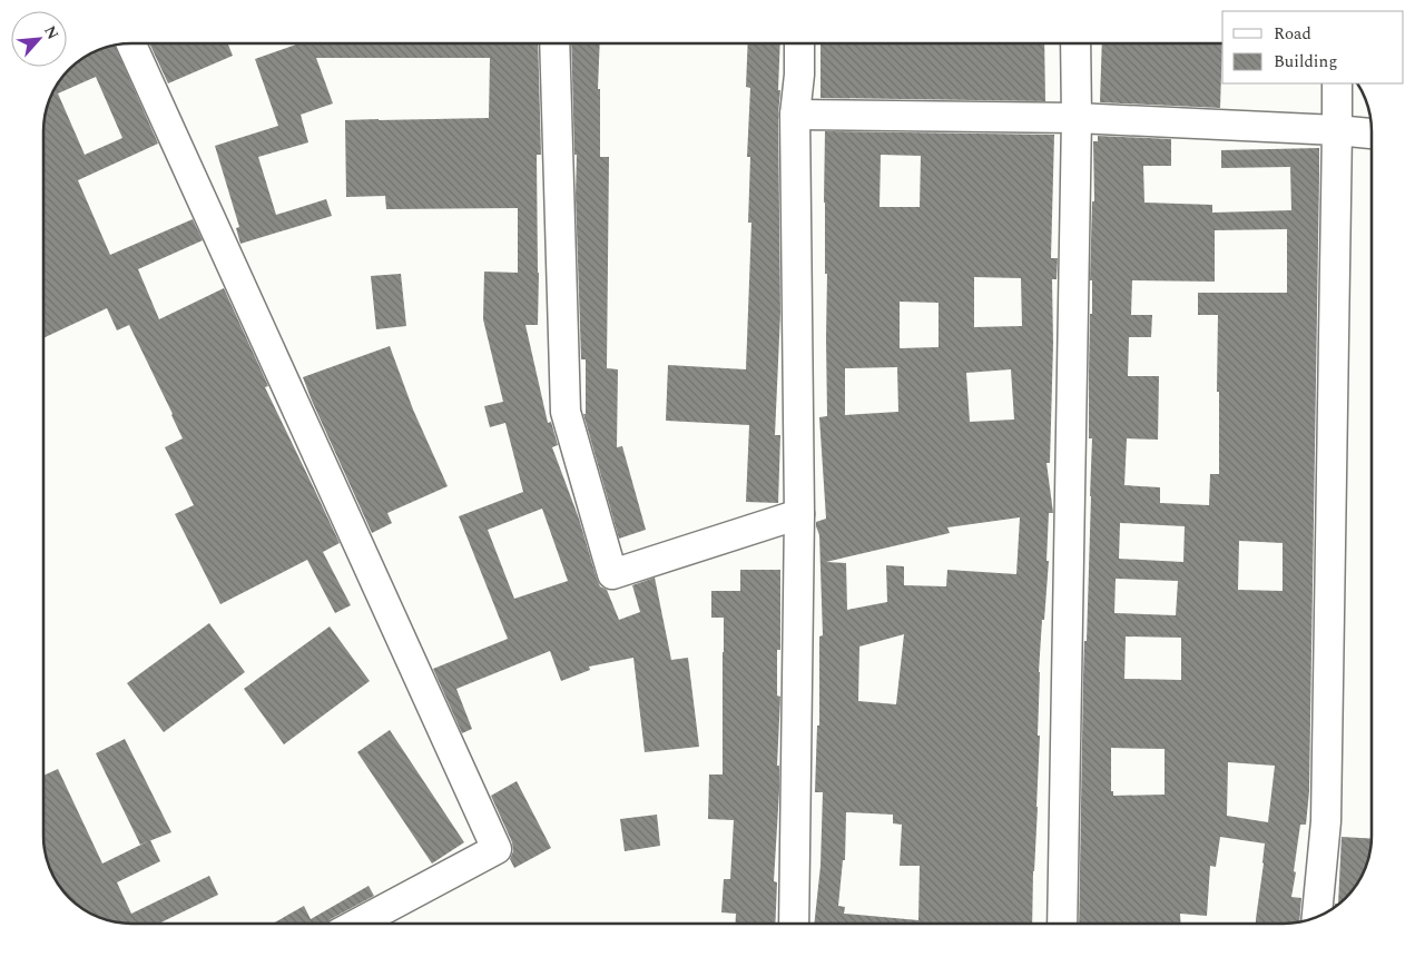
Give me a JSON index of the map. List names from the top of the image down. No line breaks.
{"legend":["Road","Building"],"north":"top right"}
